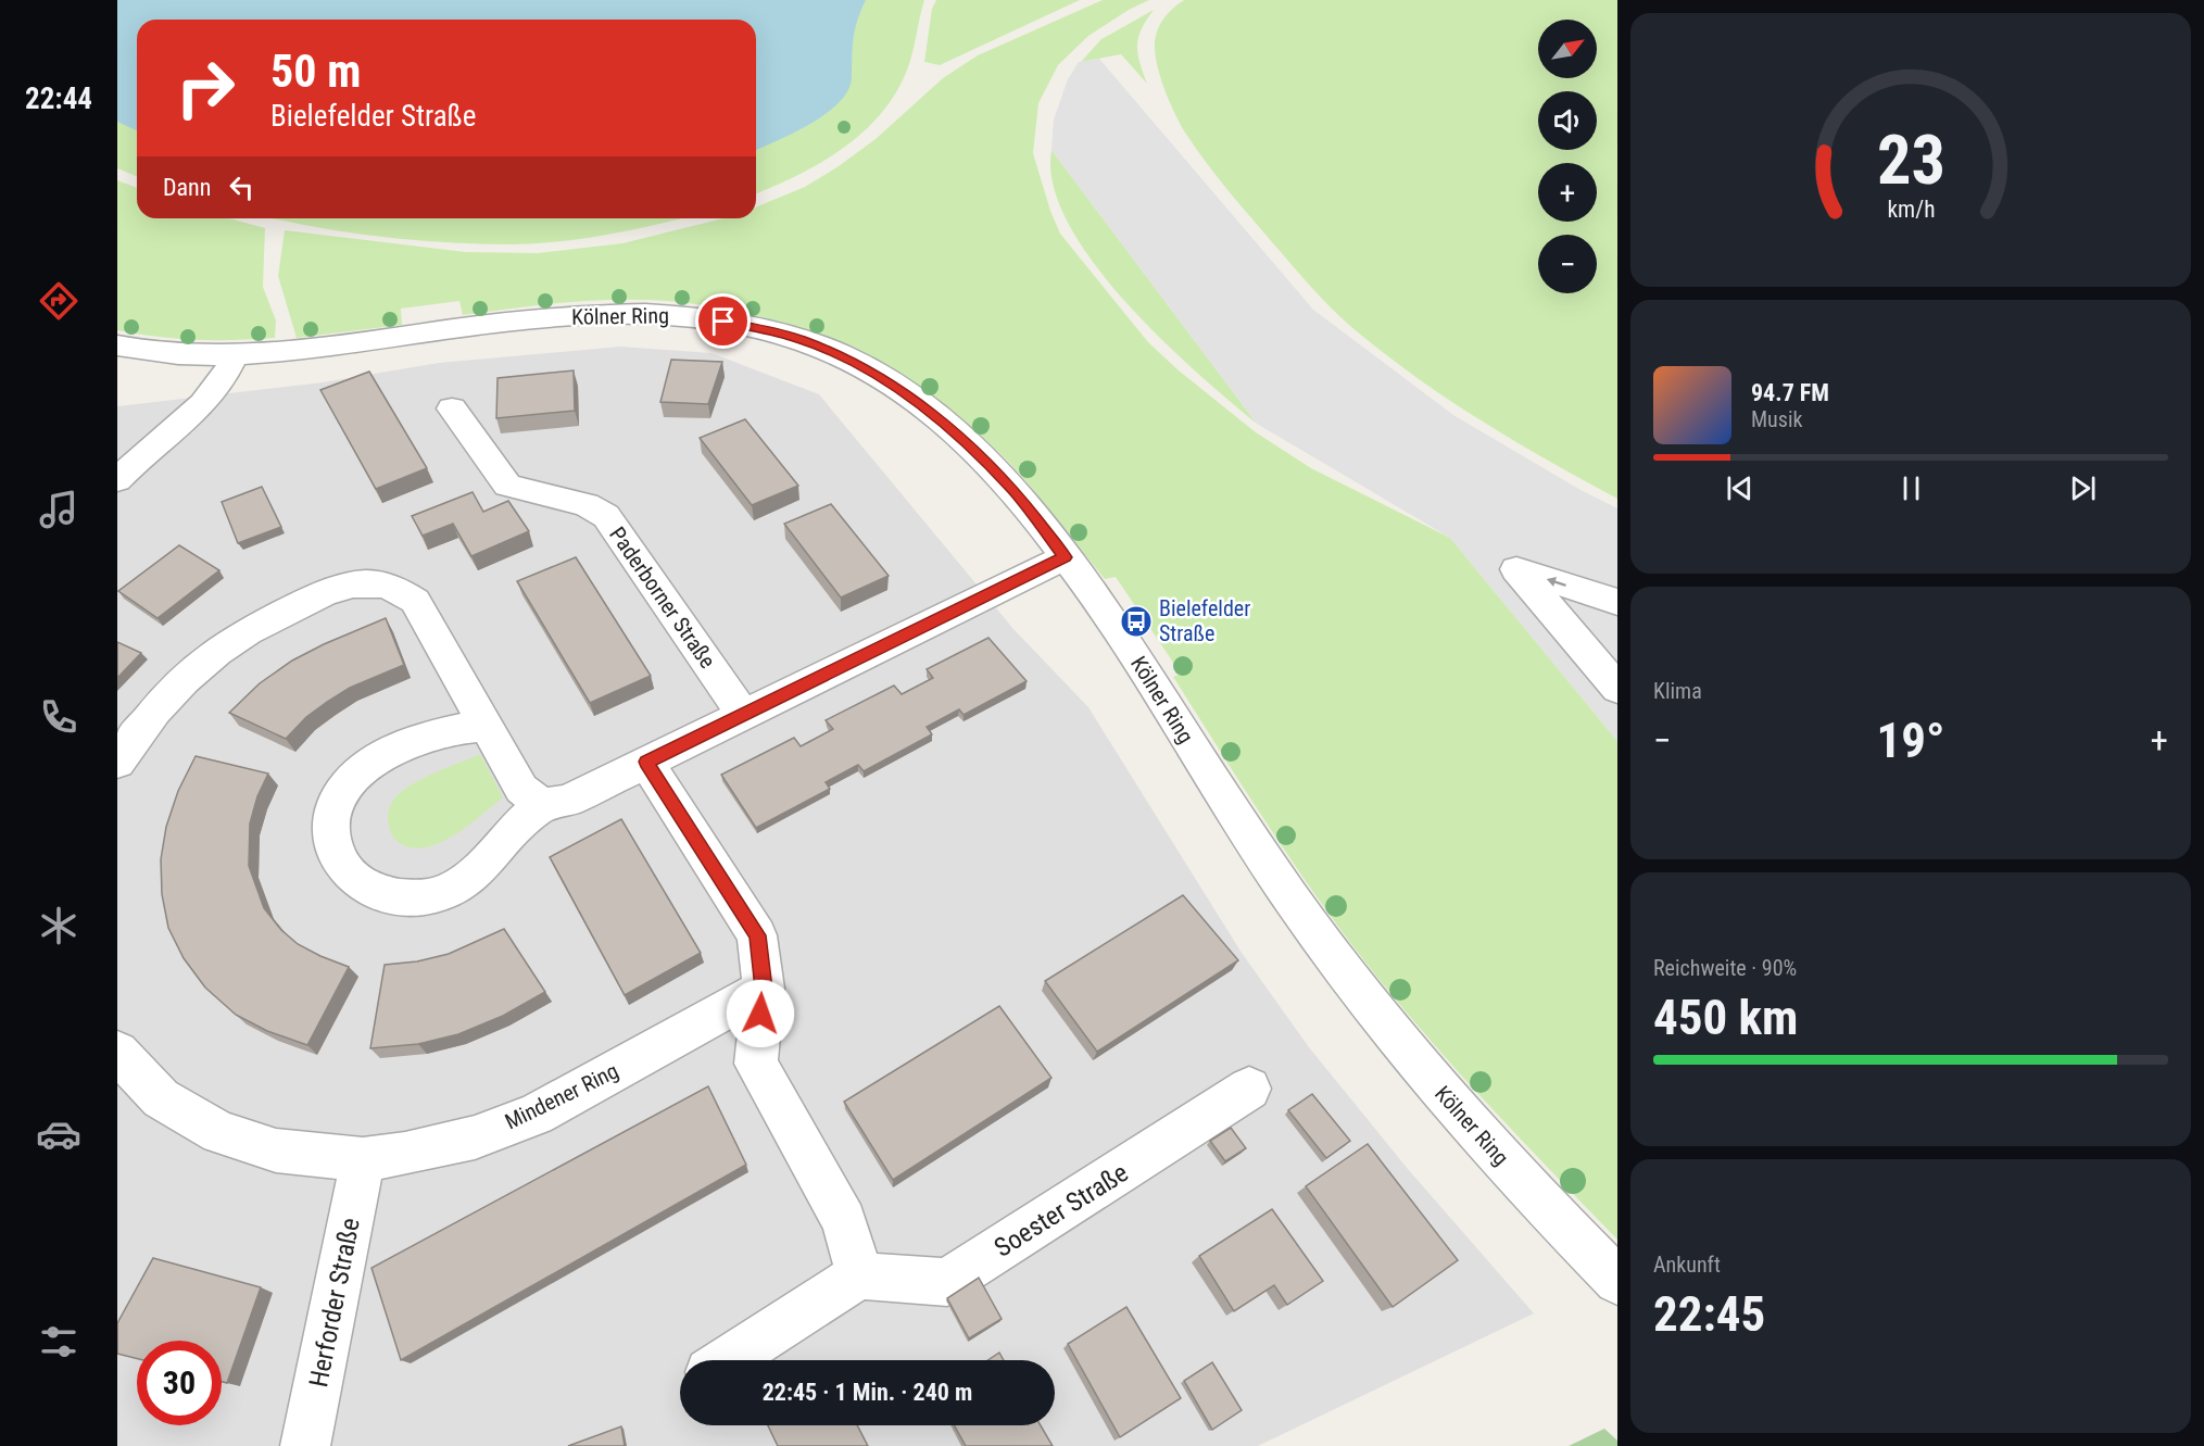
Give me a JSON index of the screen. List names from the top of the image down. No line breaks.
{"streets":{"street":["Kölner Ring","Paderborner Straße","Mindener Ring","Soester Straße","Herforder Straße"]},"crossings":[["Mindener Ring","Herforder Straße"]],"places":{"bus stop":["Bielefelder Straße"]},"north":"top right","page":{"tabs":"22:44","map_buttons":["+","−"],"turn":["50 m","Bielefelder Straße"],"then":"Dann","song":["94.7 FM","Musik"],"tile":["Klima",["Reichweite · 90%","450 km"],["Ankunft","22:45"]],"heat":["−","19°","+"],"limit":"30","trip":"22:45 · 1 Min. · 240 m","gauge":["23","km/h"]}}
